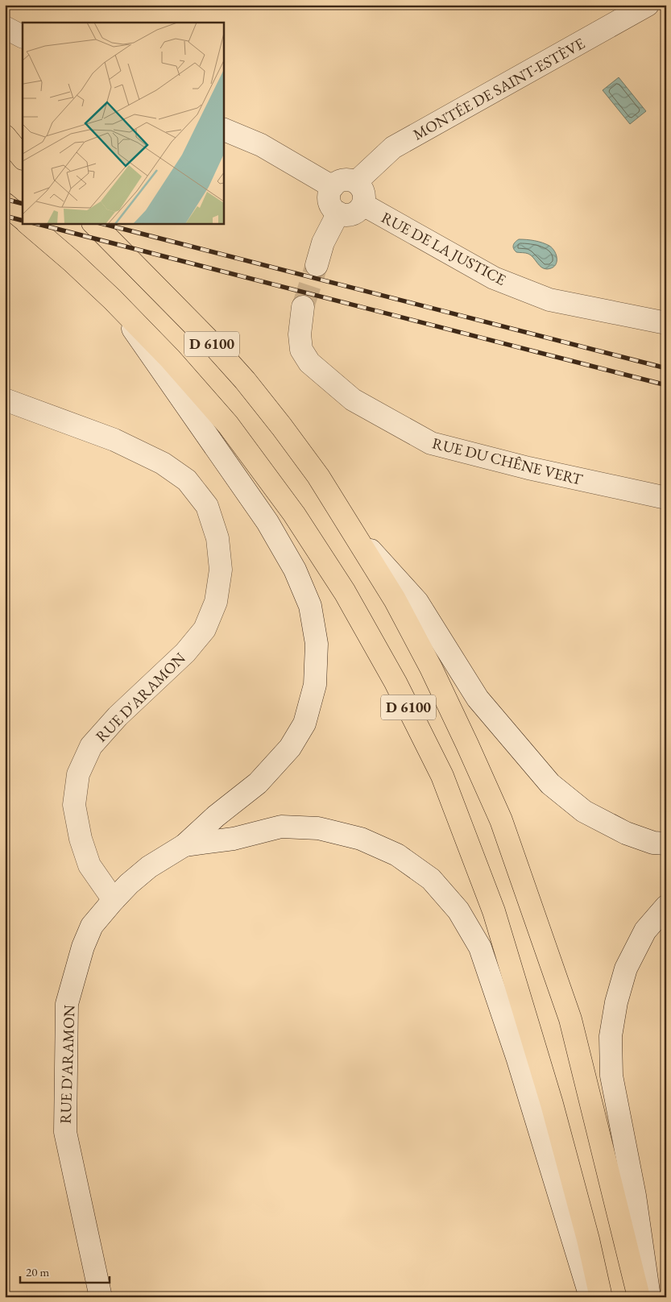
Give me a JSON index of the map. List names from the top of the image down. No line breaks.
{"streets":{"main road":["MONTÉE DE SAINT-ESTÈVE","RUE DE LA JUSTICE","D 6100","RUE DU CHÊNE VERT","RUE D'ARAMON"]},"crossings":[["MONTÉE DE SAINT-ESTÈVE","RUE DE LA JUSTICE"]],"scale_bar":"20 m"}
